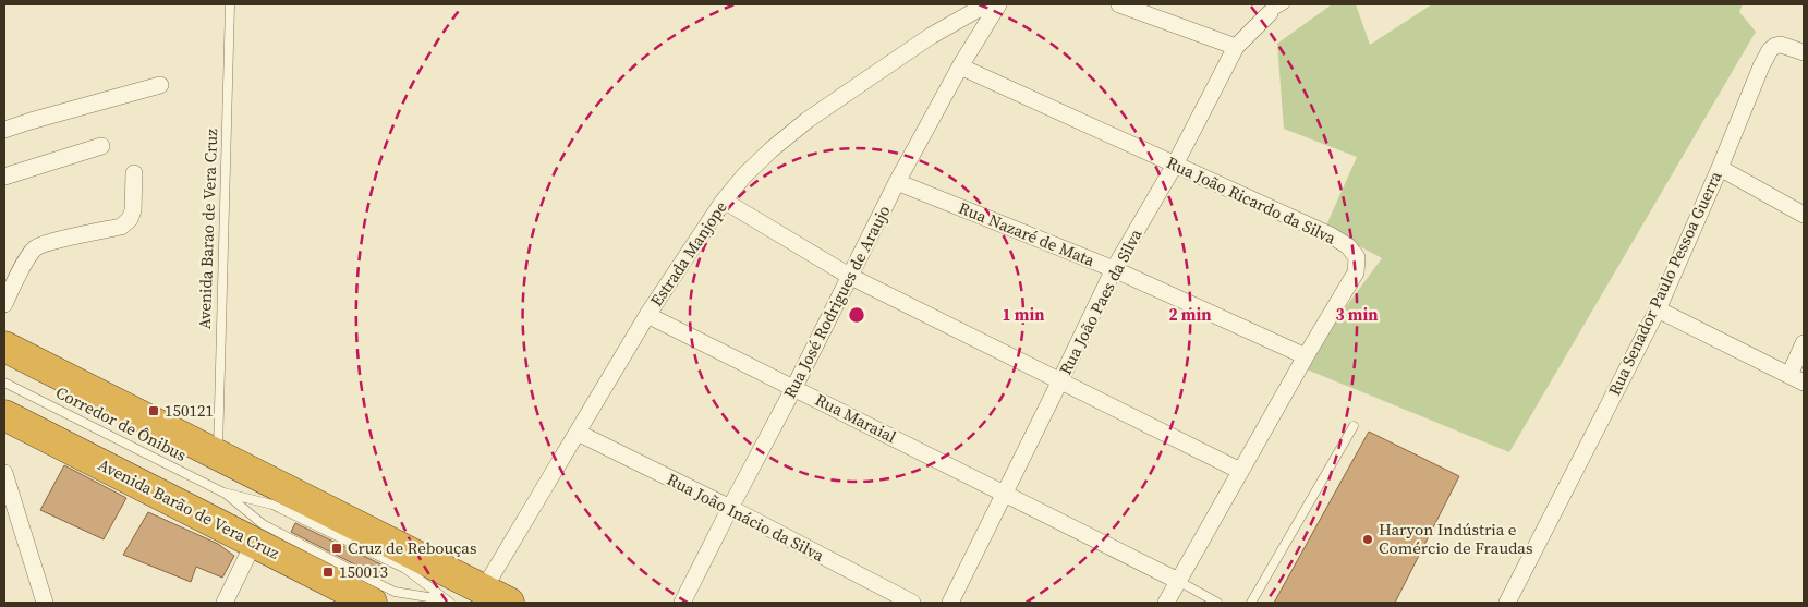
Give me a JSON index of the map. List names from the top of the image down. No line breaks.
{"streets":{"highway":["Avenida Barão de Vera Cruz"],"street":["Rua João Ricardo da Silva","Rua Nazaré de Mata","Estrada Manjope","Rua Senador Paulo Pessoa Guerra","Rua José Rodrigues de Araujo","Rua João Paes da Silva","Rua Maraial","Rua João Inácio da Silva"],"lane":["Avenida Barao de Vera Cruz","Corredor de Ônibus"]},"crossings":[["Rua João Ricardo da Silva","Rua Nazaré de Mata"],["Rua João Ricardo da Silva","Rua José Rodrigues de Araujo"],["Rua João Ricardo da Silva","Rua João Paes da Silva"],["Rua João Ricardo da Silva","Rua Maraial"],["Rua Nazaré de Mata","Rua José Rodrigues de Araujo"],["Rua Nazaré de Mata","Rua João Paes da Silva"],["Estrada Manjope","Rua Maraial"],["Estrada Manjope","Rua João Inácio da Silva"],["Rua José Rodrigues de Araujo","Rua Maraial"],["Rua José Rodrigues de Araujo","Rua João Inácio da Silva"],["Rua João Paes da Silva","Rua Maraial"]],"places":{"transit":["150121","Cruz de Rebouças","150013"],"other":["Haryon Indústria e Comércio de Fraudas"]},"rings":["1 min","2 min","3 min"]}
